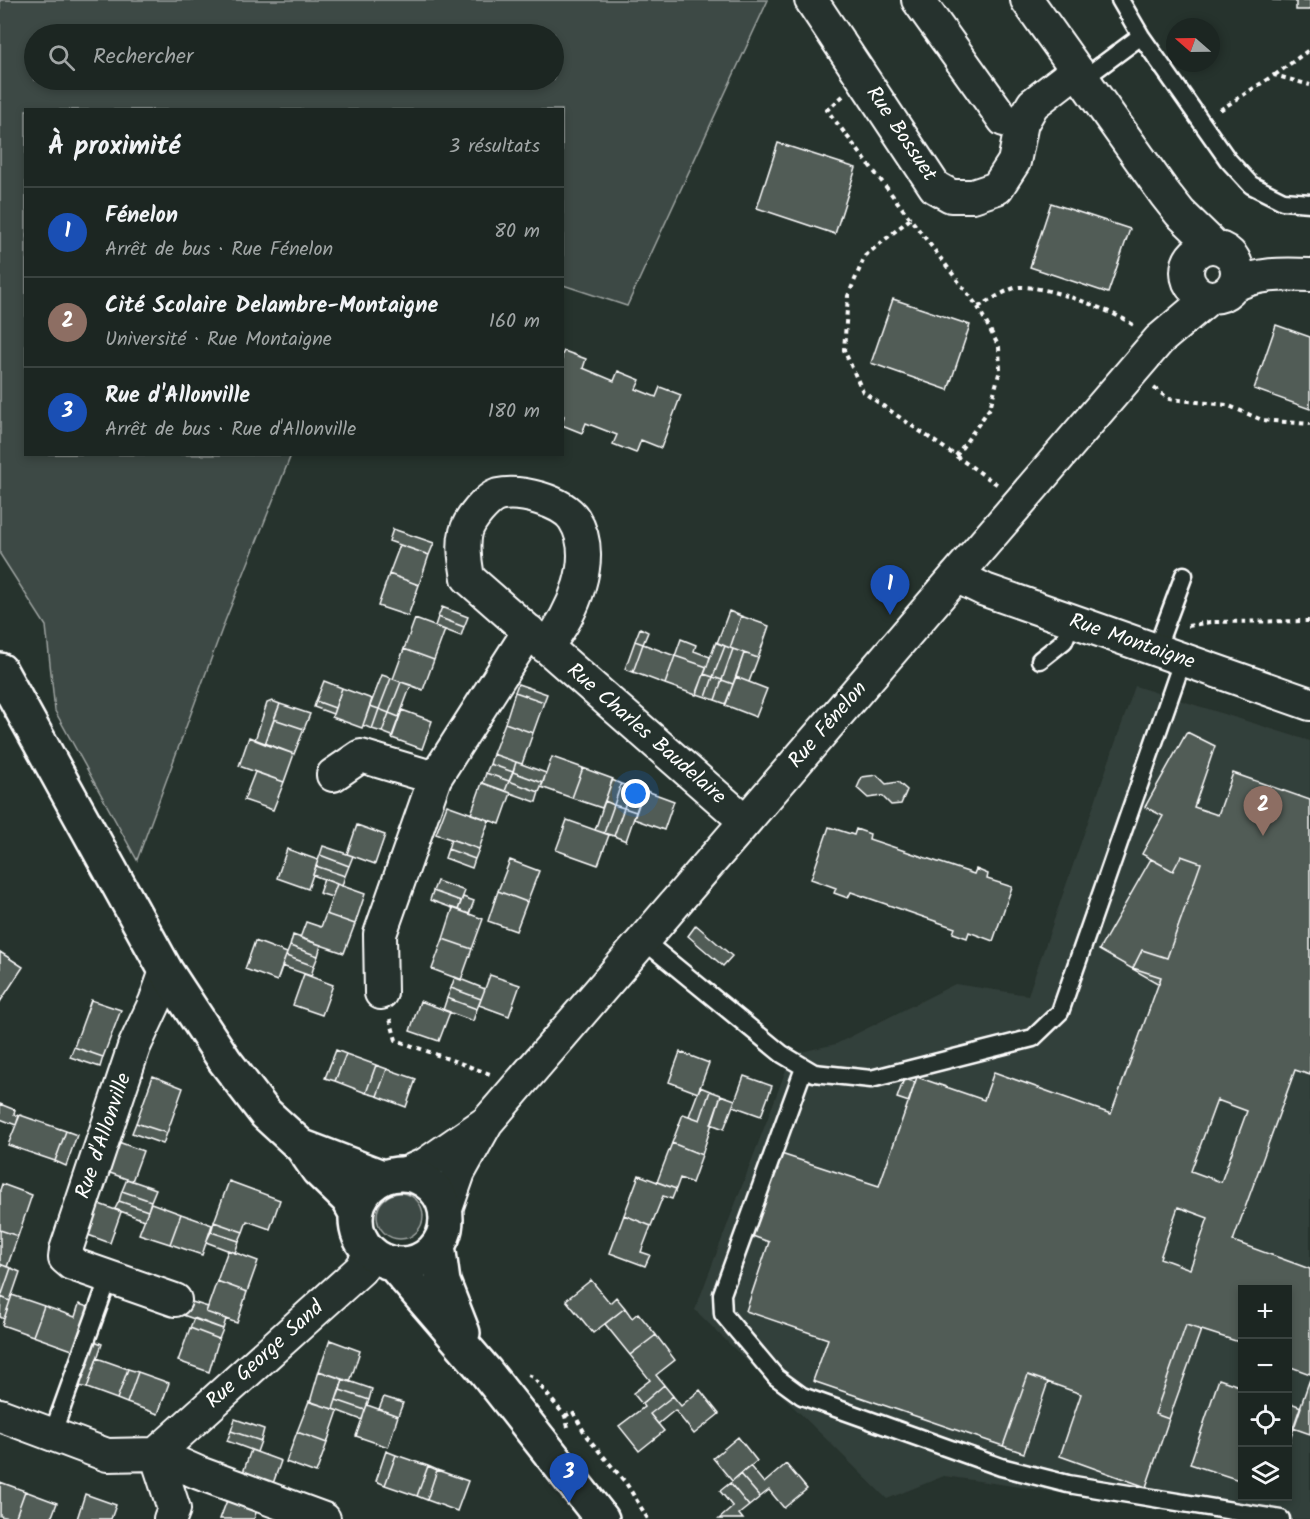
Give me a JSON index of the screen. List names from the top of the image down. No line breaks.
{"streets":{"street":["Rue Bossuet","Rue Montaigne","Rue Fénelon","Rue Charles Baudelaire","Rue d'Allonville","Rue George Sand"]},"crossings":[["Rue Montaigne","Rue Fénelon"],["Rue Fénelon","Rue Charles Baudelaire"],["Rue Fénelon","Rue George Sand"]],"north":"left","page":{"search":"Rechercher","heading":["À proximité","3 résultats"],"list":[{"mark":"1","name":"Fénelon","note":"Arrêt de bus · Rue Fénelon","value":"80 m"},{"mark":"2","name":"Cité Scolaire Delambre-Montaigne","note":"Université · Rue Montaigne","value":"160 m"},{"mark":"3","name":"Rue d'Allonville","note":"Arrêt de bus · Rue d'Allonville","value":"180 m"}],"pins":["1","2","3"],"map_buttons":["+","−"]}}
